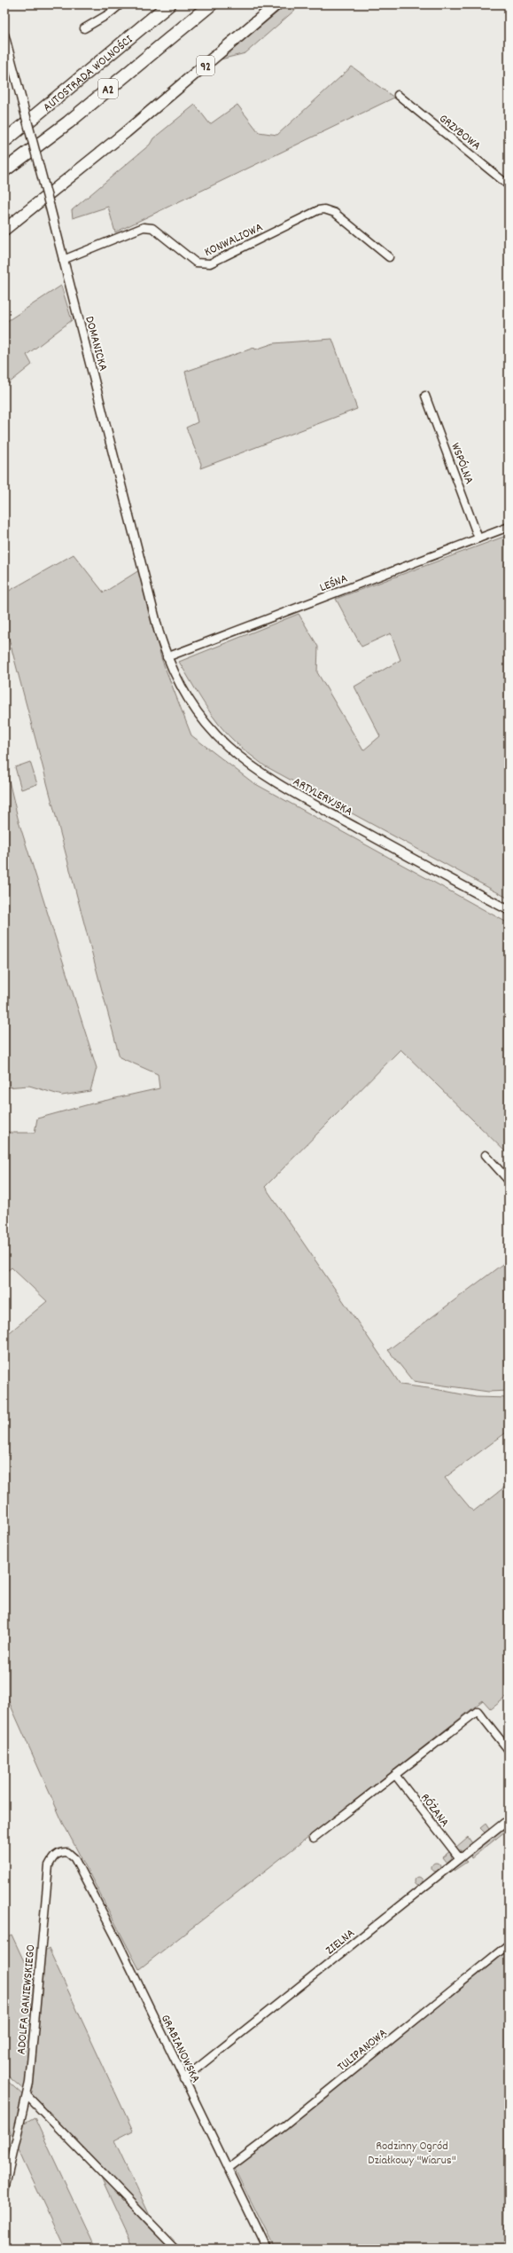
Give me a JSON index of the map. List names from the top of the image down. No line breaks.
{"streets":{"highway":["AUTOSTRADA WOLNOŚCI","A2"],"main road":["92"],"street":["GRZYBOWA","KONWALIOWA","DOMANICKA","WSPÓLNA","LEŚNA","ARTYLERYJSKA","RÓŻANA","ZIELNA","ADOLFA GANIEWSKIEGO","GRABIANOWSKA","TULIPANOWA"]},"crossings":[["KONWALIOWA","DOMANICKA"],["DOMANICKA","LEŚNA"],["DOMANICKA","ARTYLERYJSKA"],["WSPÓLNA","LEŚNA"],["LEŚNA","ARTYLERYJSKA"],["RÓŻANA","ZIELNA"],["ZIELNA","GRABIANOWSKA"],["ADOLFA GANIEWSKIEGO","GRABIANOWSKA"],["GRABIANOWSKA","TULIPANOWA"]],"parks":["Rodzinny Ogród Działkowy \"Wiarus\""]}
